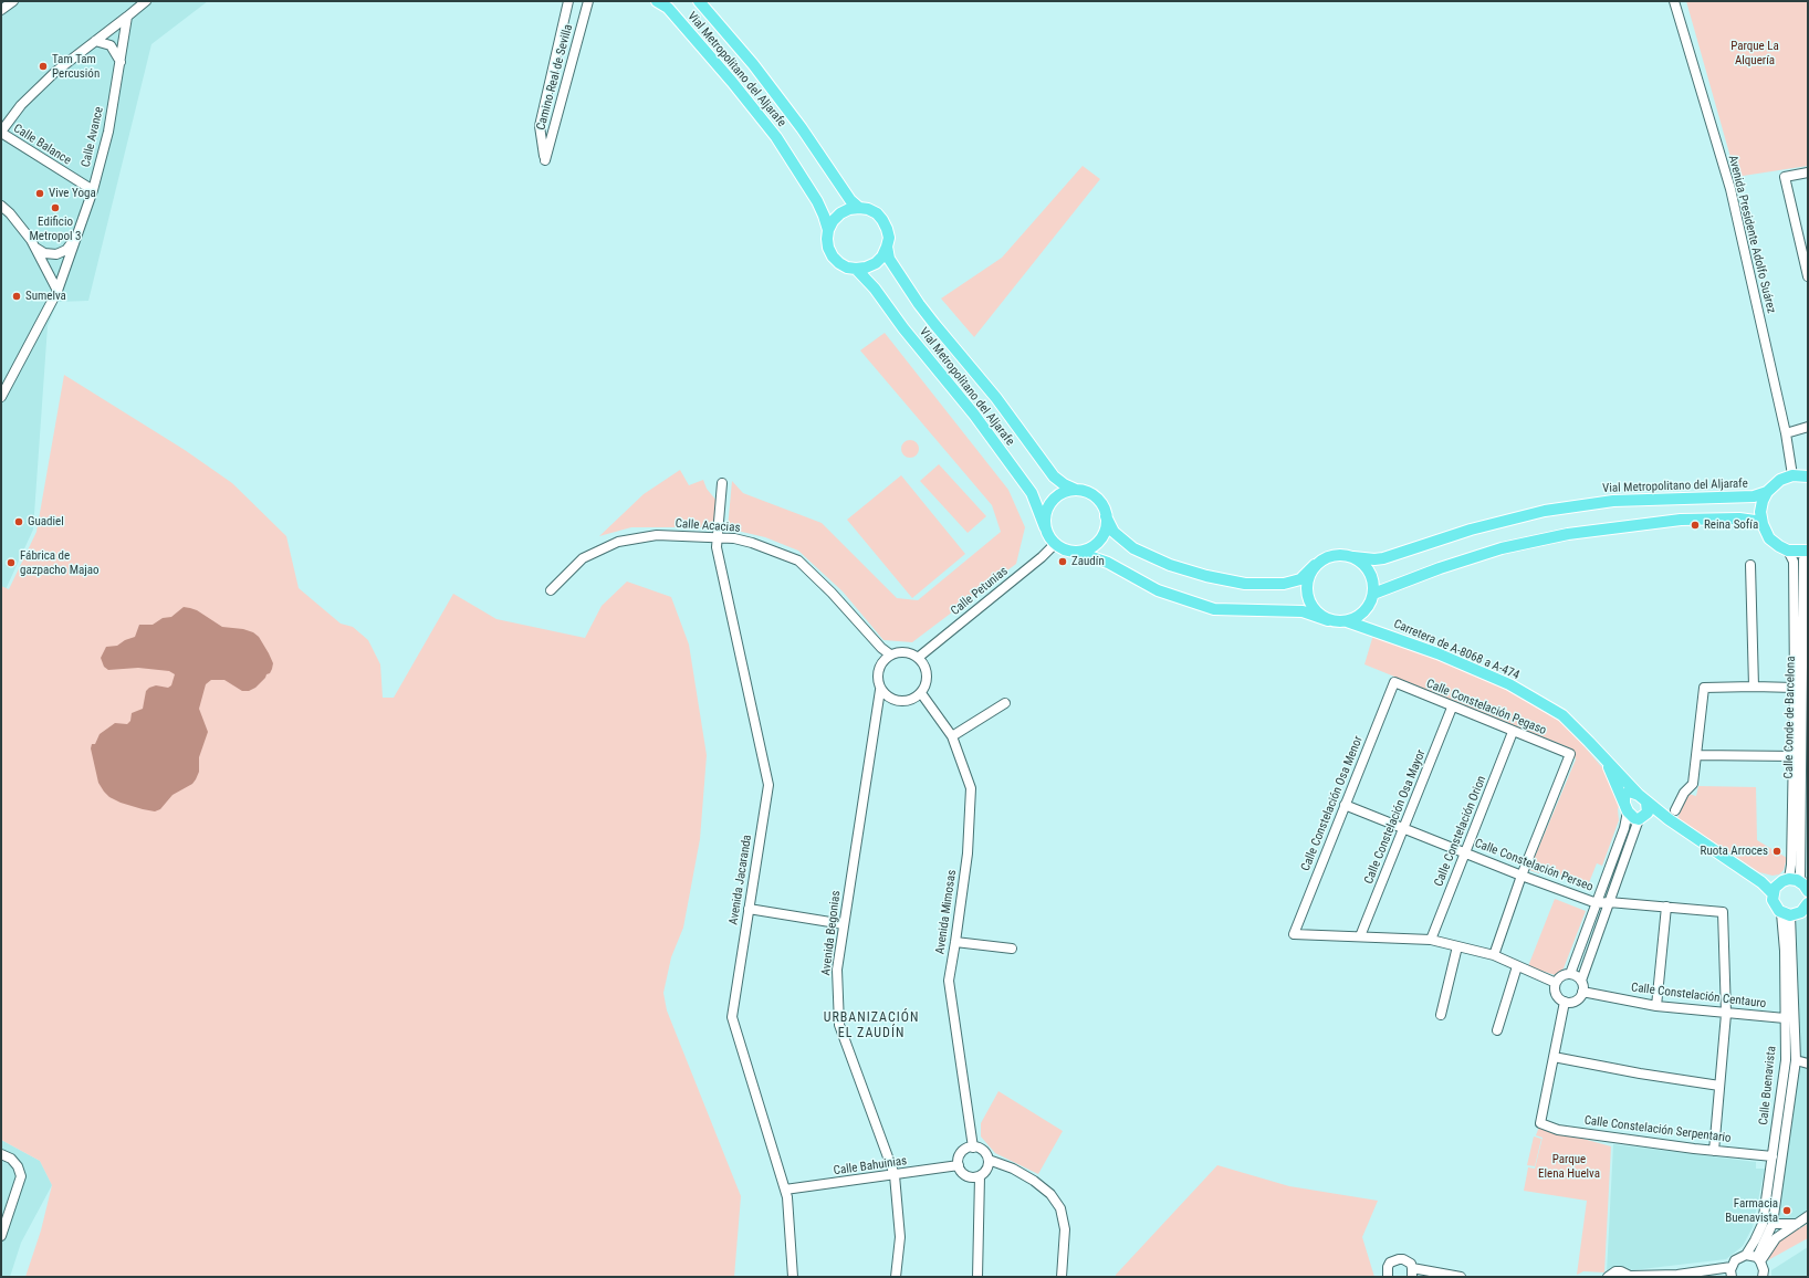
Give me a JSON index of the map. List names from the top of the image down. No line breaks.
{"streets":{"main road":["Vial Metropolitano del Aljarafe","Carretera de A-8068 a A-474"],"street":["Camino Real de Sevilla","Calle Avance","Calle Balance","Avenida Presidente Adolfo Suárez","Calle Acacias","Calle Petunias","Calle Constelación Pegaso","Calle Conde de Barcelona","Calle Constelación Osa Menor","Calle Constelación Osa Mayor","Calle Constelación Orion","Calle Constelación Perseo","Avenida Jacaranda","Avenida Mimosas","Avenida Begonias","Calle Constelación Centauro","Calle Buenavista","Calle Constelación Serpentario","Calle Bahuinias"]},"crossings":[["Vial Metropolitano del Aljarafe","Avenida Presidente Adolfo Suárez"],["Vial Metropolitano del Aljarafe","Calle Petunias"],["Vial Metropolitano del Aljarafe","Carretera de A-8068 a A-474"],["Calle Avance","Calle Balance"],["Calle Acacias","Calle Petunias"],["Calle Acacias","Avenida Jacaranda"],["Calle Acacias","Avenida Mimosas"],["Calle Acacias","Avenida Begonias"],["Calle Petunias","Avenida Mimosas"],["Calle Petunias","Avenida Begonias"],["Calle Constelación Pegaso","Calle Constelación Osa Menor"],["Calle Constelación Pegaso","Calle Constelación Osa Mayor"],["Calle Constelación Pegaso","Calle Constelación Orion"],["Calle Constelación Pegaso","Calle Constelación Perseo"],["Calle Constelación Osa Menor","Calle Constelación Osa Mayor"],["Calle Constelación Osa Menor","Calle Constelación Perseo"],["Calle Constelación Osa Mayor","Calle Constelación Perseo"],["Calle Constelación Orion","Calle Constelación Perseo"],["Calle Constelación Perseo","Calle Constelación Centauro"],["Avenida Jacaranda","Calle Bahuinias"],["Avenida Mimosas","Avenida Begonias"],["Avenida Mimosas","Calle Bahuinias"],["Avenida Begonias","Calle Bahuinias"],["Calle Constelación Centauro","Calle Buenavista"],["Calle Buenavista","Calle Constelación Serpentario"]],"districts":["URBANIZACIÓN EL ZAUDÍN"],"parks":["Parque La Alquería","Parque Elena Huelva"],"places":["Tam Tam Percusión","Vive Yoga","Edificio Metropol 3","Sumelva","Guadiel","Reina Sofía","Zaudín","Fábrica de gazpacho Majao","Ruota Arroces","Farmacia Buenavista"]}
